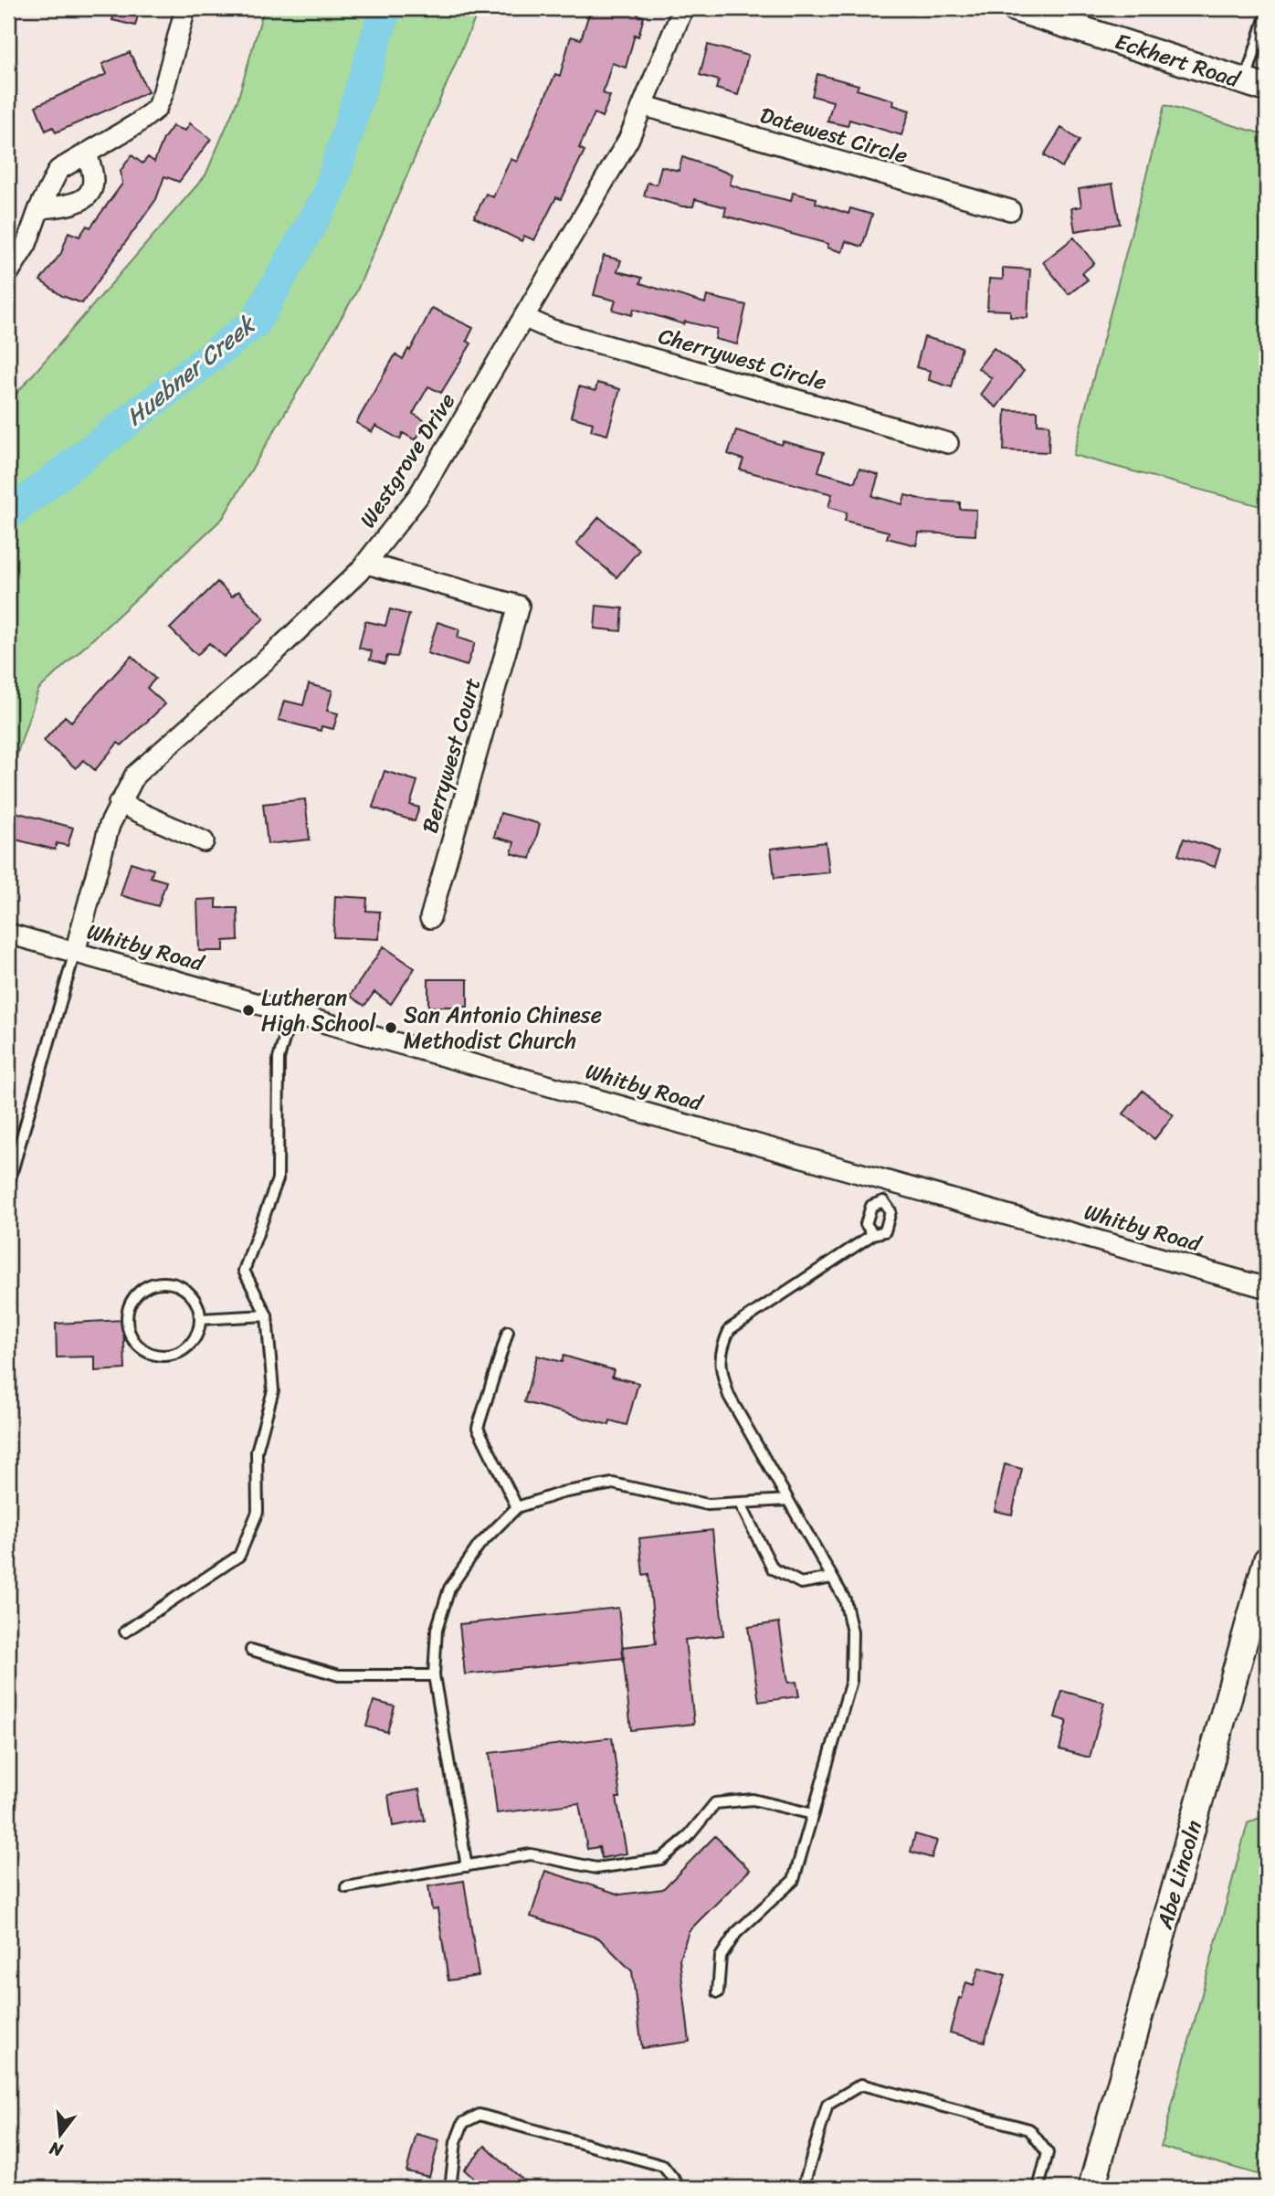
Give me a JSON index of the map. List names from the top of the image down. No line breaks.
{"streets":{"street":["Eckhert Road","Datewest Circle","Cherrywest Circle","Westgrove Drive","Berrywest Court","Whitby Road","Abe Lincoln"]},"crossings":[["Datewest Circle","Westgrove Drive"],["Cherrywest Circle","Westgrove Drive"],["Westgrove Drive","Berrywest Court"],["Westgrove Drive","Whitby Road"]],"water":["Huebner Creek"],"places":["Lutheran High School","San Antonio Chinese Methodist Church"],"north":"bottom"}
